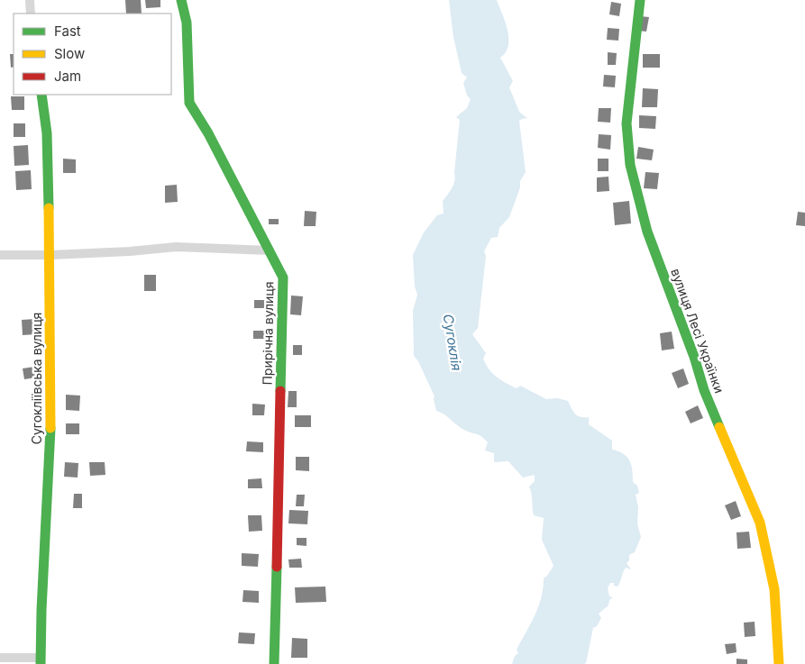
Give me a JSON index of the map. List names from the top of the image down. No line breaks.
{"streets":{"street":["вулиця Лесі Українки","Прирічна вулиця","Сугокліївська вулиця"]},"water":["Сугоклія"],"legend":["Fast","Slow","Jam"]}
